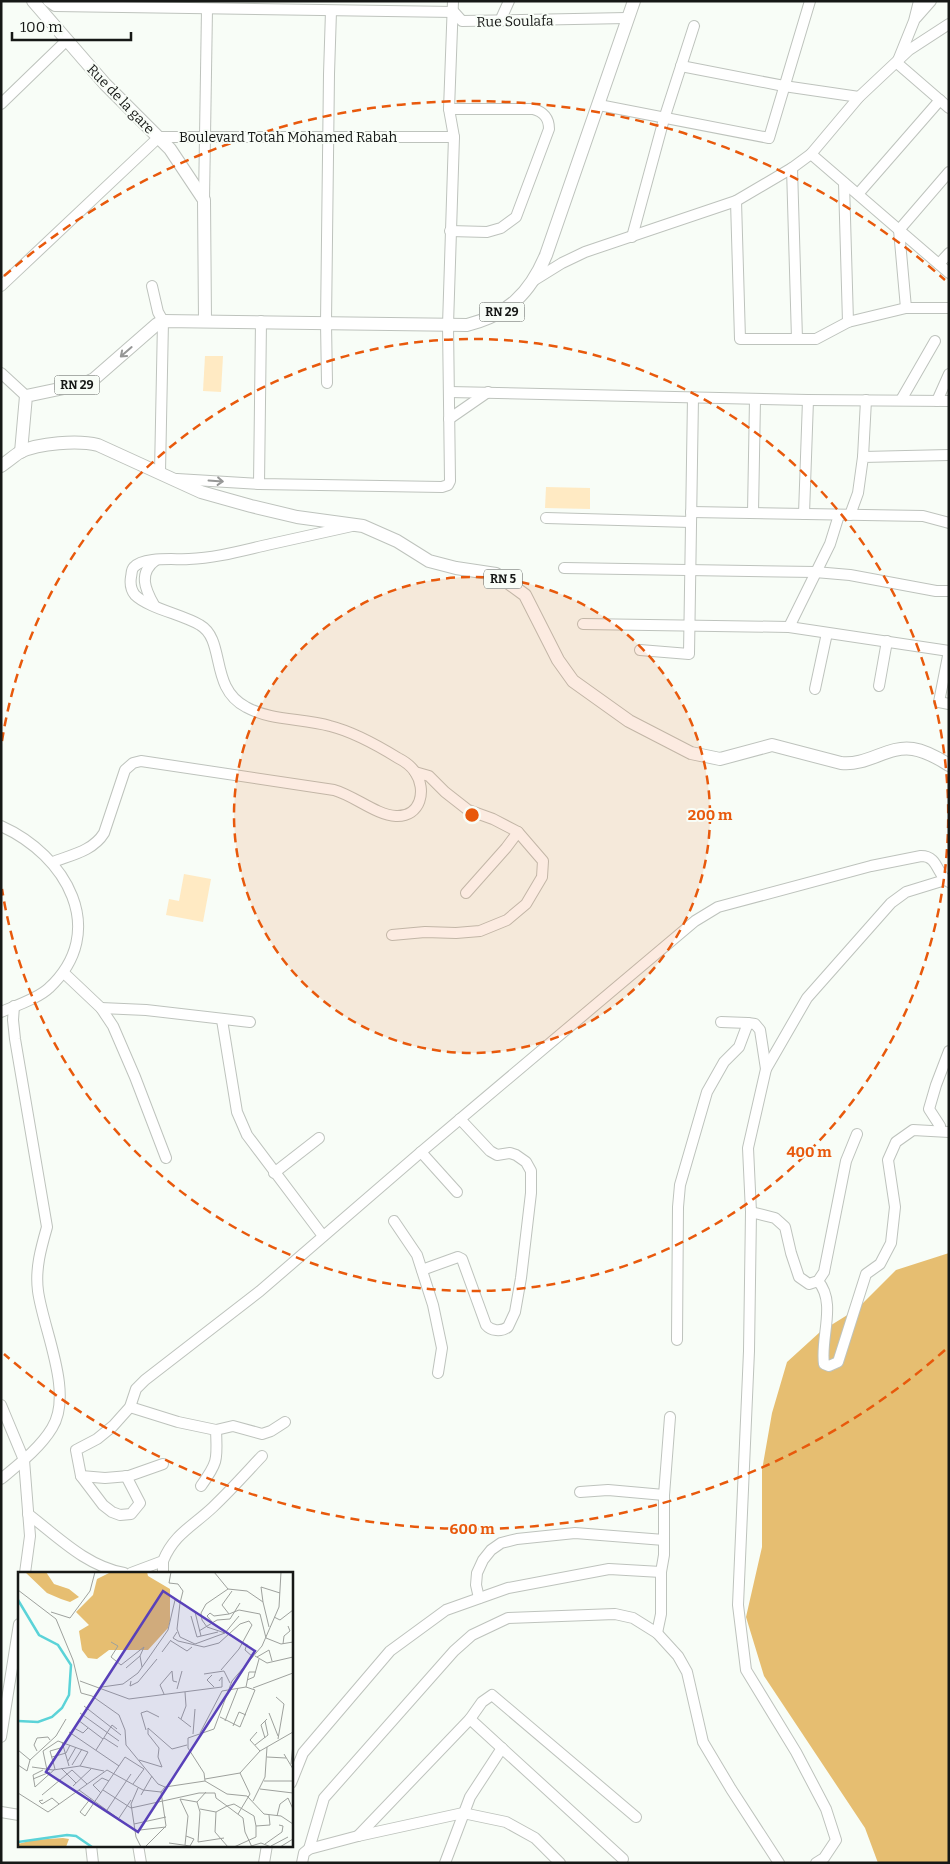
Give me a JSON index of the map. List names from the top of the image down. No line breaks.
{"streets":{"main road":["Rue de la gare","RN 29","RN 5"],"street":["Rue Soulafa","Boulevard Totah Mohamed Rabah"]},"crossings":[["Rue Soulafa","RN 29"],["Rue de la gare","Boulevard Totah Mohamed Rabah"]],"scale_bar":"100 m","rings":["200 m","400 m","600 m"]}
